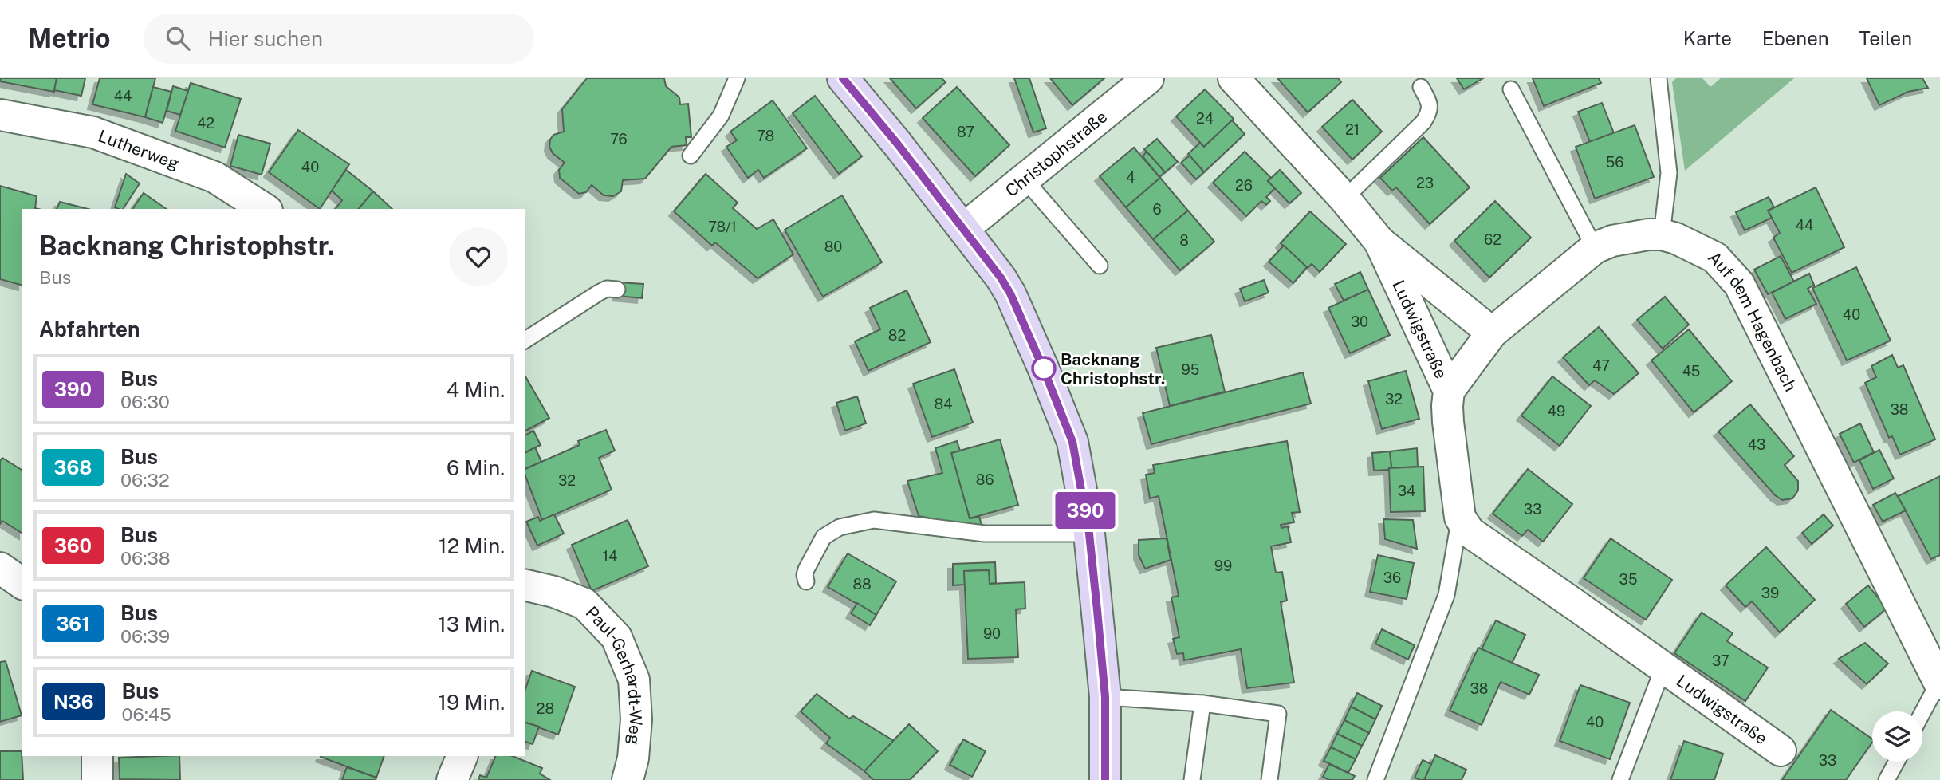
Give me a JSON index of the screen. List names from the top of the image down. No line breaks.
{"streets":{"street":["Lutherweg","Christophstraße","Auf dem Hagenbach","Ludwigstraße","Paul-Gerhardt-Weg"]},"crossings":[["Auf dem Hagenbach","Ludwigstraße"]],"places":["Backnang Christophstr."],"lines":["bus line 390"],"house_numbers":["44","24","42","21","87","78","76","56","40","4","23","26","6","44","78/1","62","8","80","40","30","82","47","95","45","32","84","38","49","43","86","32","34","33","14","99","36","35","88","39","90","37","38","28","40","33"],"page":{"header":"Metrio","search":"Hier suchen","nav":["Karte","Ebenen","Teilen"],"on_map":"390","heading":[["Backnang Christophstr.","Bus"],"Abfahrten"],"list":[{"mark":"390","name":"Bus","note":"06:30","value":"4 Min."},{"mark":"368","name":"Bus","note":"06:32","value":"6 Min."},{"mark":"360","name":"Bus","note":"06:38","value":"12 Min."},{"mark":"361","name":"Bus","note":"06:39","value":"13 Min."},{"mark":"N36","name":"Bus","note":"06:45","value":"19 Min."}]}}
